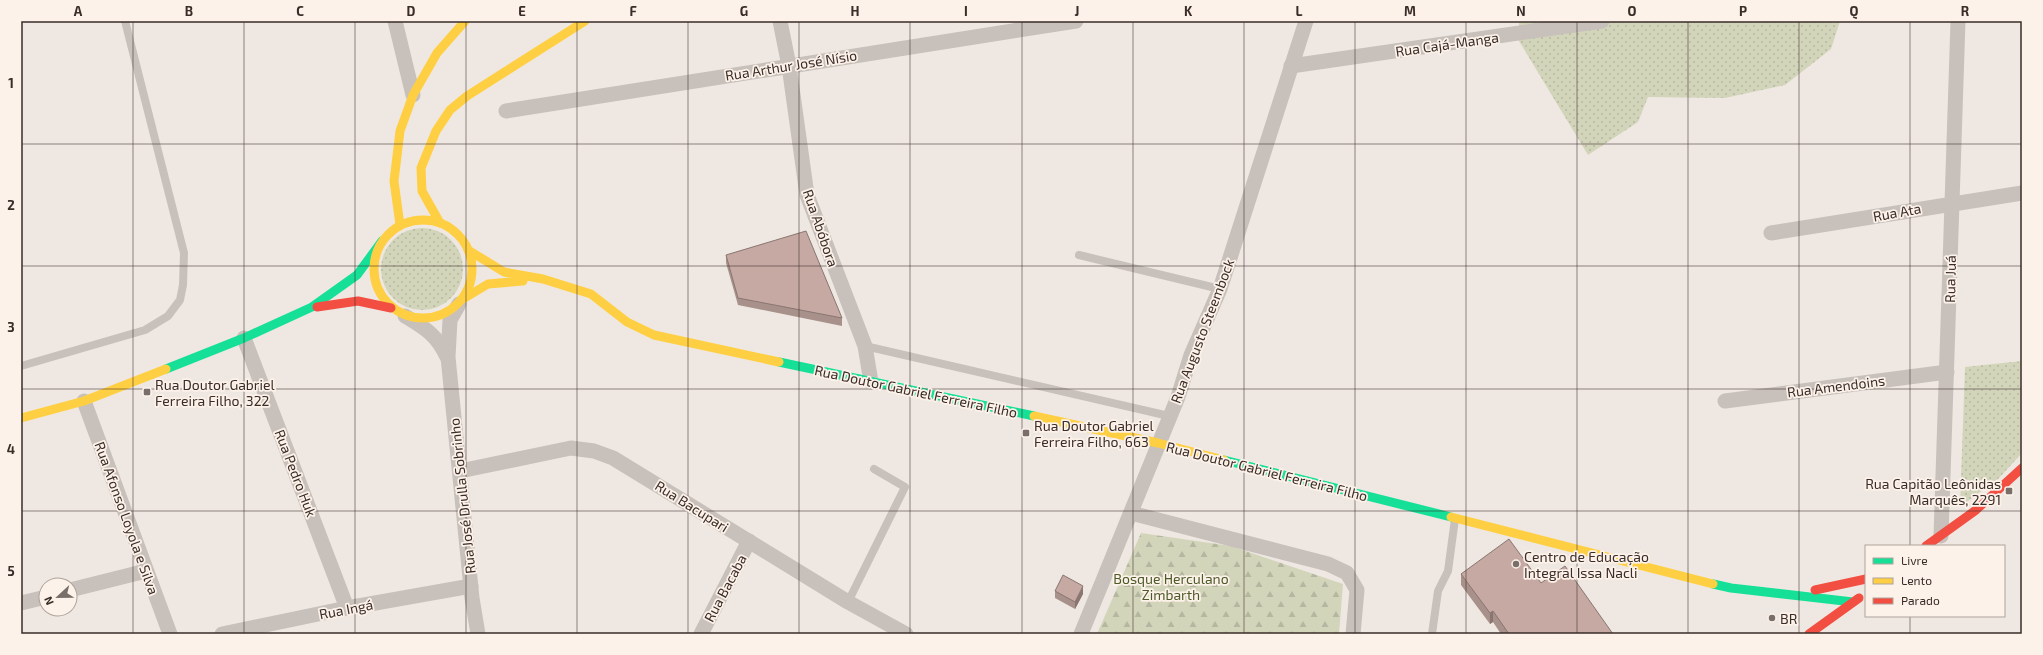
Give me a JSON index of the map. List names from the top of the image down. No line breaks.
{"streets":{"main road":["Rua Doutor Gabriel Ferreira Filho"],"street":["Rua Cajá-Manga","Rua Arthur José Nísio","Rua Ata","Rua Abóbora","Rua Juá","Rua Augusto Steembock","Rua Amendoins","Rua Pedro Huk","Rua José Drulla Sobrinho","Rua Bacupari","Rua Afonso Loyola e Silva","Rua Bacaba","Rua Ingá"]},"crossings":[["Rua Cajá-Manga","Rua Augusto Steembock"],["Rua Arthur José Nísio","Rua Abóbora"],["Rua Ata","Rua Juá"],["Rua Abóbora","Rua Doutor Gabriel Ferreira Filho"],["Rua Juá","Rua Amendoins"],["Rua Augusto Steembock","Rua Doutor Gabriel Ferreira Filho"],["Rua Doutor Gabriel Ferreira Filho","Rua José Drulla Sobrinho"],["Rua Pedro Huk","Rua Ingá"],["Rua José Drulla Sobrinho","Rua Bacupari"],["Rua José Drulla Sobrinho","Rua Ingá"],["Rua Bacupari","Rua Bacaba"]],"parks":["Bosque Herculano Zimbarth"],"places":{"transit":["Rua Doutor Gabriel Ferreira Filho, 322","Rua Doutor Gabriel Ferreira Filho, 663","Rua Capitão Leônidas Marquês, 2291"],"other":["Centro de Educação Integral Issa Nacli","BR"]},"legend":["Livre","Lento","Parado"],"north":"left","grid":{"columns":["A","B","C","D","E","F","G","H","I","J","K","L","M","N","O","P","Q","R"],"rows":["1","2","3","4","5"]}}
